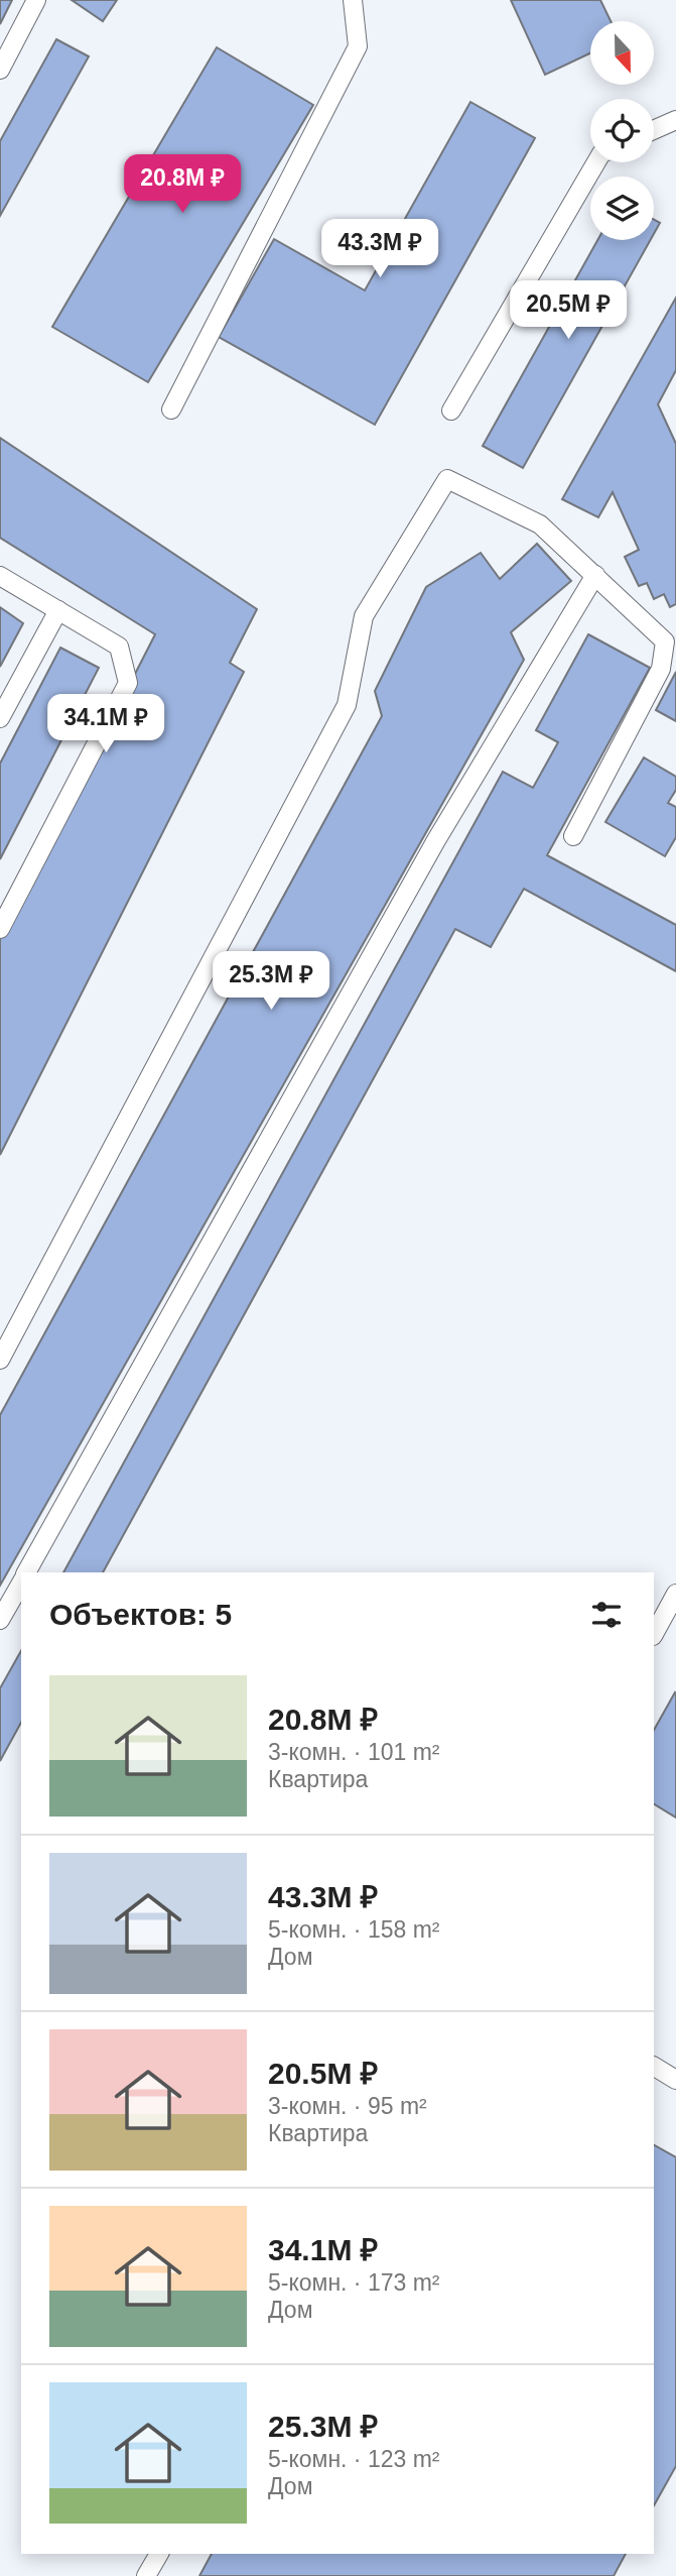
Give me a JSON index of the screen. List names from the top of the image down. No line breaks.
{"north":"bottom","page":{"price":["20.8M ₽","43.3M ₽","20.5M ₽","34.1M ₽","25.3M ₽"],"heading":"Объектов: 5","list":[{"name":"20.8M ₽","note":"3-комн. · 101 m² · Квартира"},{"name":"43.3M ₽","note":"5-комн. · 158 m² · Дом"},{"name":"20.5M ₽","note":"3-комн. · 95 m² · Квартира"},{"name":"34.1M ₽","note":"5-комн. · 173 m² · Дом"},{"name":"25.3M ₽","note":"5-комн. · 123 m² · Дом"}]}}
